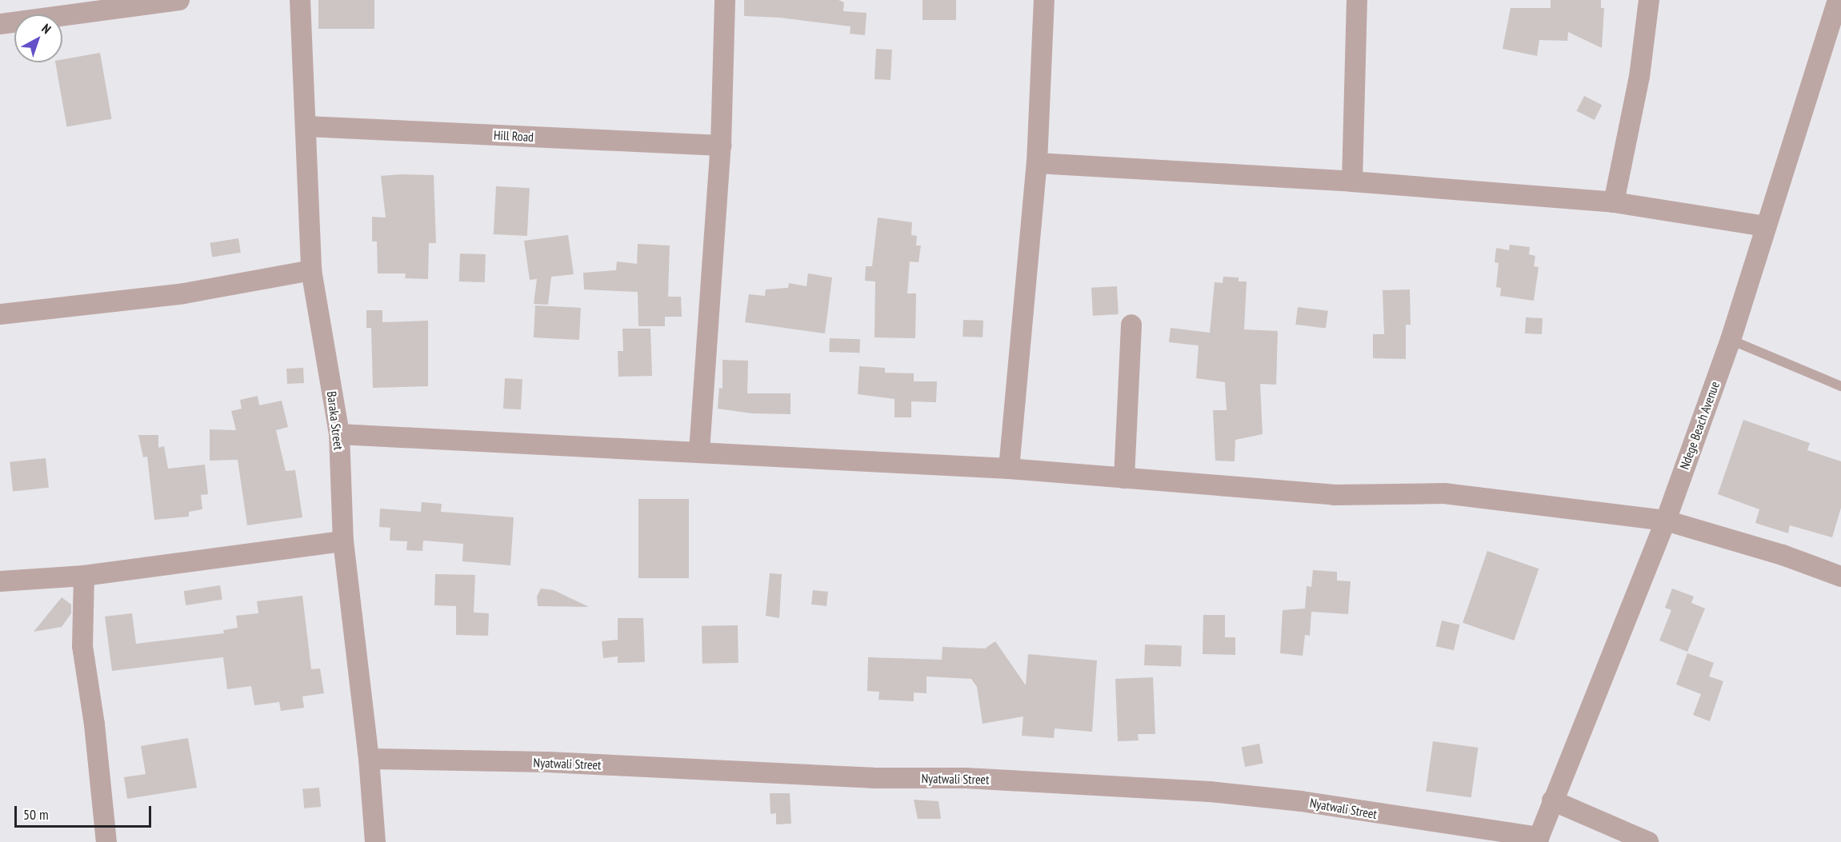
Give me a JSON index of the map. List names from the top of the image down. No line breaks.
{"streets":{"street":["Hill Road","Baraka Street","Ndege Beach Avenue","Nyatwali Street"]},"crossings":[["Hill Road","Baraka Street"],["Baraka Street","Nyatwali Street"],["Ndege Beach Avenue","Nyatwali Street"]],"scale_bar":"50 m","north":"top right"}
